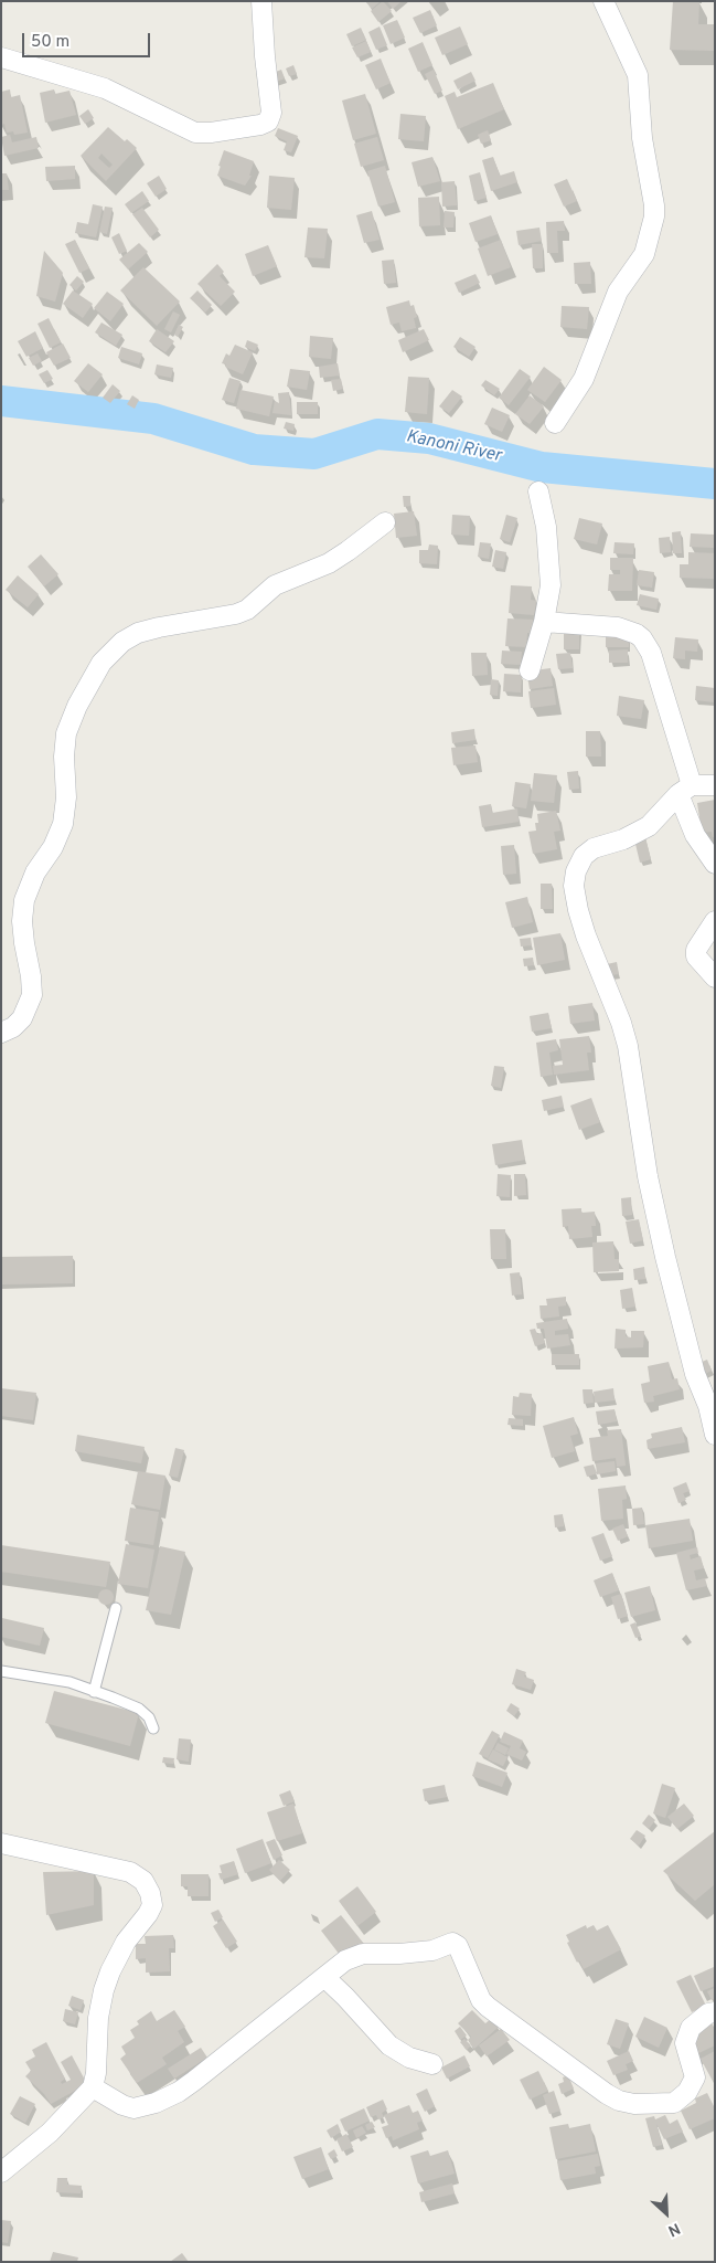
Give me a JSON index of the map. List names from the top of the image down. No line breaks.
{"water":["Kanoni River"],"scale_bar":"50 m","north":"bottom right"}
